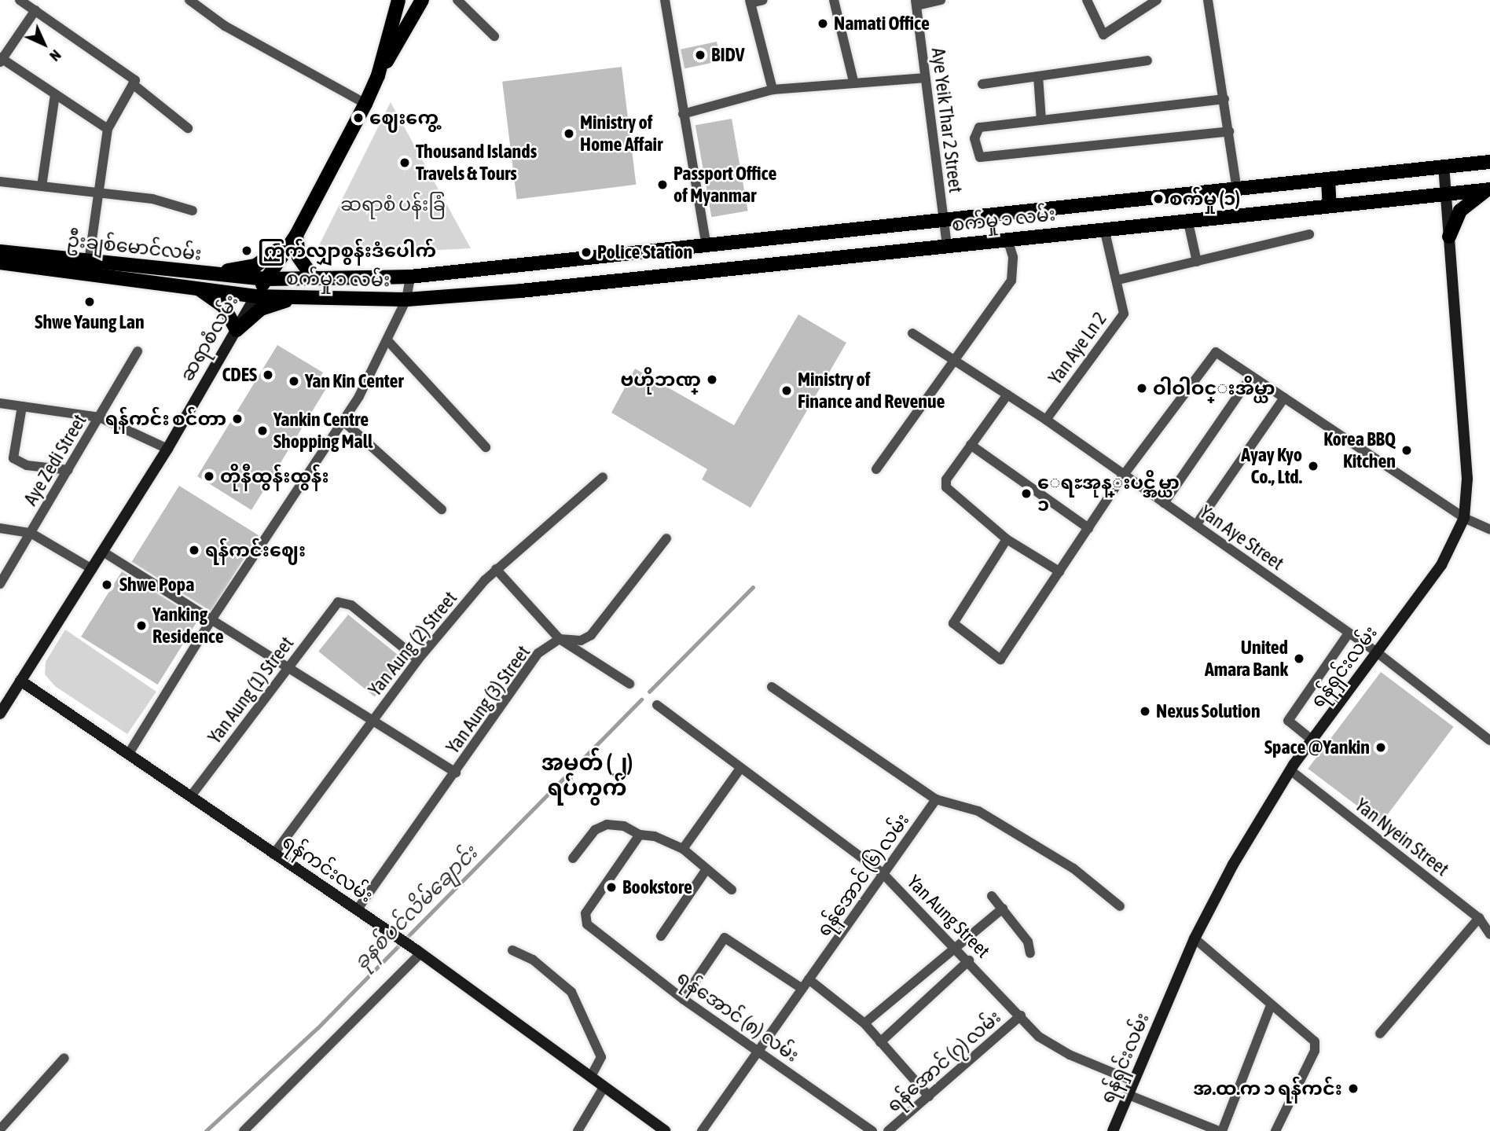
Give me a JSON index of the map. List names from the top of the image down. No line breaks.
{"streets":{"main road":["စက်မှု ၁ လမ်း","ဦးချစ်မောင်လမ်း","ဆရာစံလမ်း","ရန်ရှင်းလမ်း","ရန်ကင်းလမ်း"],"street":["Aye Yeik Thar 2 Street","Yan Aye Ln 2","Aye Zedi Street","Yan Aye Street","Yan Aung (2) Street","Yan Aung (1) Street","Yan Aung (3) Street","Yan Nyein Street","ရန်အောင် (၆) လမ်း","Yan Aung Street","ရန်အောင် (၈) လမ်း","ရန်အောင် (၇) လမ်း"]},"crossings":[["Aye Yeik Thar 2 Street","စက်မှု ၁ လမ်း"],["စက်မှု ၁ လမ်း","ဦးချစ်မောင်လမ်း"],["စက်မှု ၁ လမ်း","ဆရာစံလမ်း"],["စက်မှု ၁ လမ်း","Yan Aye Ln 2"],["စက်မှု ၁ လမ်း","ရန်ရှင်းလမ်း"],["ဦးချစ်မောင်လမ်း","ဆရာစံလမ်း"],["ဆရာစံလမ်း","ရန်ကင်းလမ်း"],["Yan Aye Ln 2","Yan Aye Street"],["Yan Aye Street","ရန်ရှင်းလမ်း"],["Yan Aung (2) Street","Yan Aung (1) Street"],["Yan Aung (2) Street","ရန်ကင်းလမ်း"],["ရန်ရှင်းလမ်း","Yan Nyein Street"],["ရန်ရှင်းလမ်း","Yan Aung Street"],["Yan Aung (1) Street","ရန်ကင်းလမ်း"],["Yan Aung (3) Street","ရန်ကင်းလမ်း"],["ရန်အောင် (၆) လမ်း","Yan Aung Street"],["ရန်အောင် (၆) လမ်း","ရန်အောင် (၈) လမ်း"],["Yan Aung Street","ရန်အောင် (၇) လမ်း"]],"districts":["အမှတ် (၂) ရပ်ကွက်"],"water":["ခုနစ်ပင်လိမ်ချောင်း"],"parks":["ဆရာစံ ပန်းခြံ"],"places":["Namati Office","BIDV","ဈေးကွေ့","Ministry of Home Affair","Thousand Islands Travels & Tours","Passport Office of Myanmar","စက်မှု (၁)","ကြက်လျှာစွန်းဒံပေါက်","Police Station","Shwe Yaung Lan","CDES","ဗဟိုဘဏ္","Yan Kin Center","ဝါဝါဝင္းအိမ္ယာ","Ministry of Finance and Revenue","ရန်ကင်း စင်တာ","Yankin Centre Shopping Mall","Korea BBQ Kitchen","Ayay Kyo Co., Ltd.","တိုနီထွန်းထွန်း","ေရႊအုန္းပင္အိမ္ယာ ၁","ရန်ကင်းဈေး","Shwe Popa","Yanking Residence","United Amara Bank","Nexus Solution","Space @Yankin","Bookstore","အ.ထ.က ၁ ရန်ကင်း"],"north":"bottom right"}
